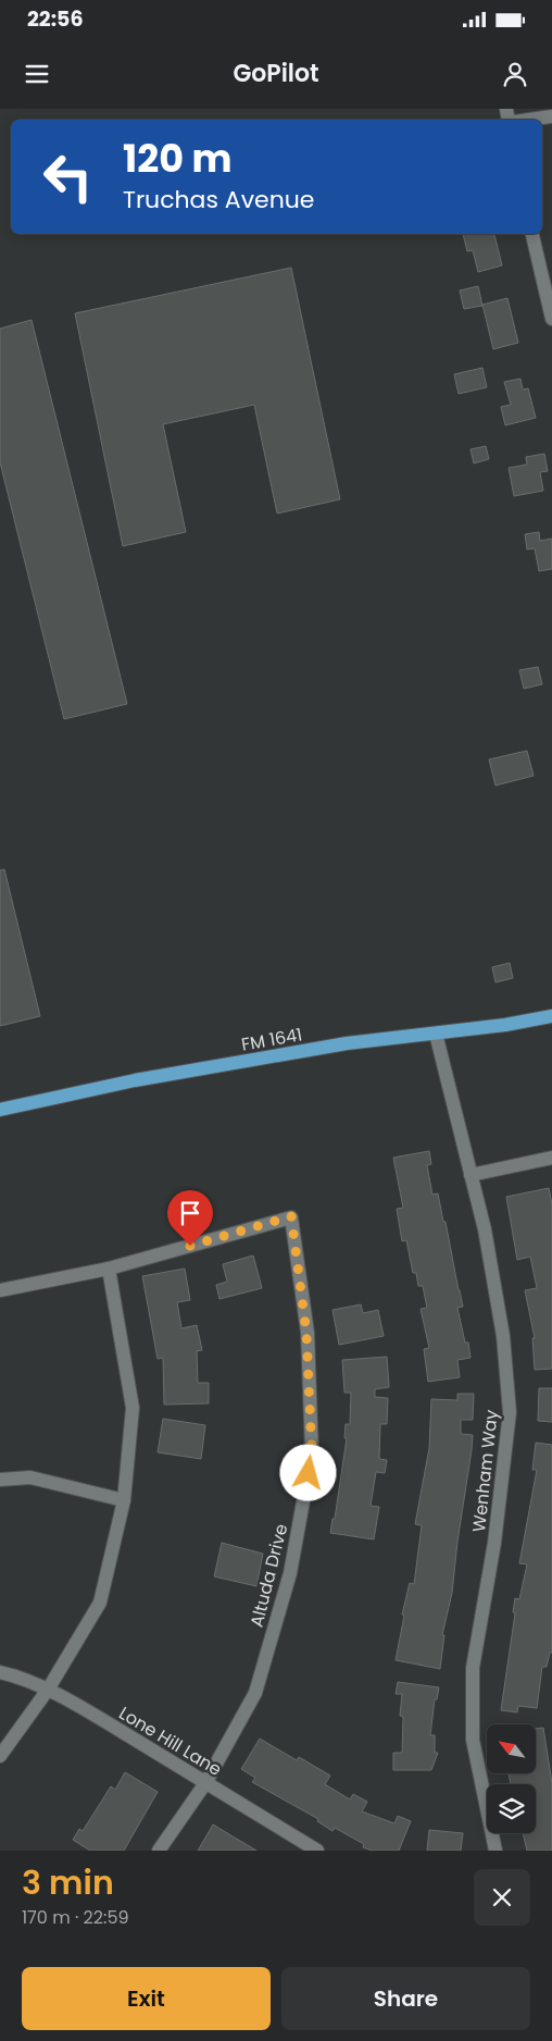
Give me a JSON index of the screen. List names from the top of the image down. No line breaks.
{"streets":{"main road":["FM 1641"],"street":["Wenham Way","Altuda Drive","Lone Hill Lane"]},"crossings":[["FM 1641","Wenham Way"],["Altuda Drive","Lone Hill Lane"]],"north":"top left","page":{"status":"22:56","header":"GoPilot","turn":["120 m","Truchas Avenue"],"heading":["3 min","170 m · 22:59"],"buttons":["Exit","Share"]}}
